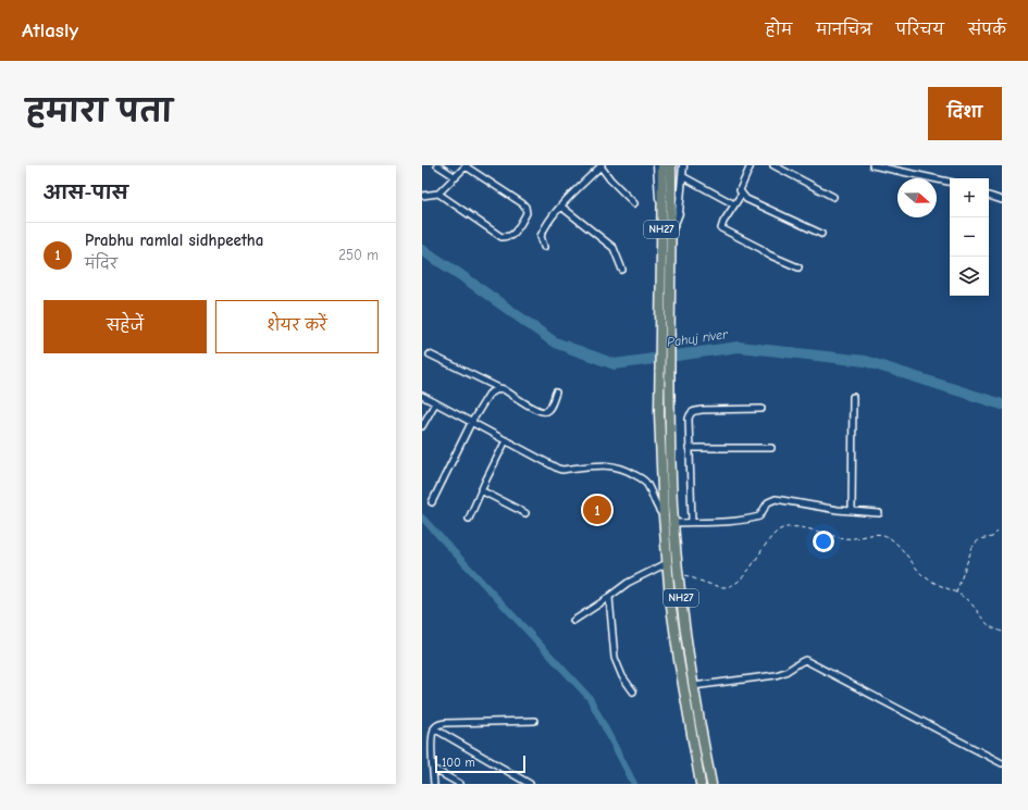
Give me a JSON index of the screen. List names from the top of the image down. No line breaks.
{"streets":{"highway":["NH27"]},"water":["Pahuj river"],"scale_bar":"100 m","north":"right","page":{"header":"Atlasly","nav":["होम","मानचित्र","परिचय","संपर्क"],"title":"हमारा पता","buttons":["दिशा",["सहेजें","शेयर करें"]],"heading":"आस-पास","map_buttons":["+","−"],"list":[{"mark":"1","name":"Prabhu ramlal sidhpeetha","note":"मंदिर","value":"250 m"}],"pins":"1","scale":"100 m"}}
